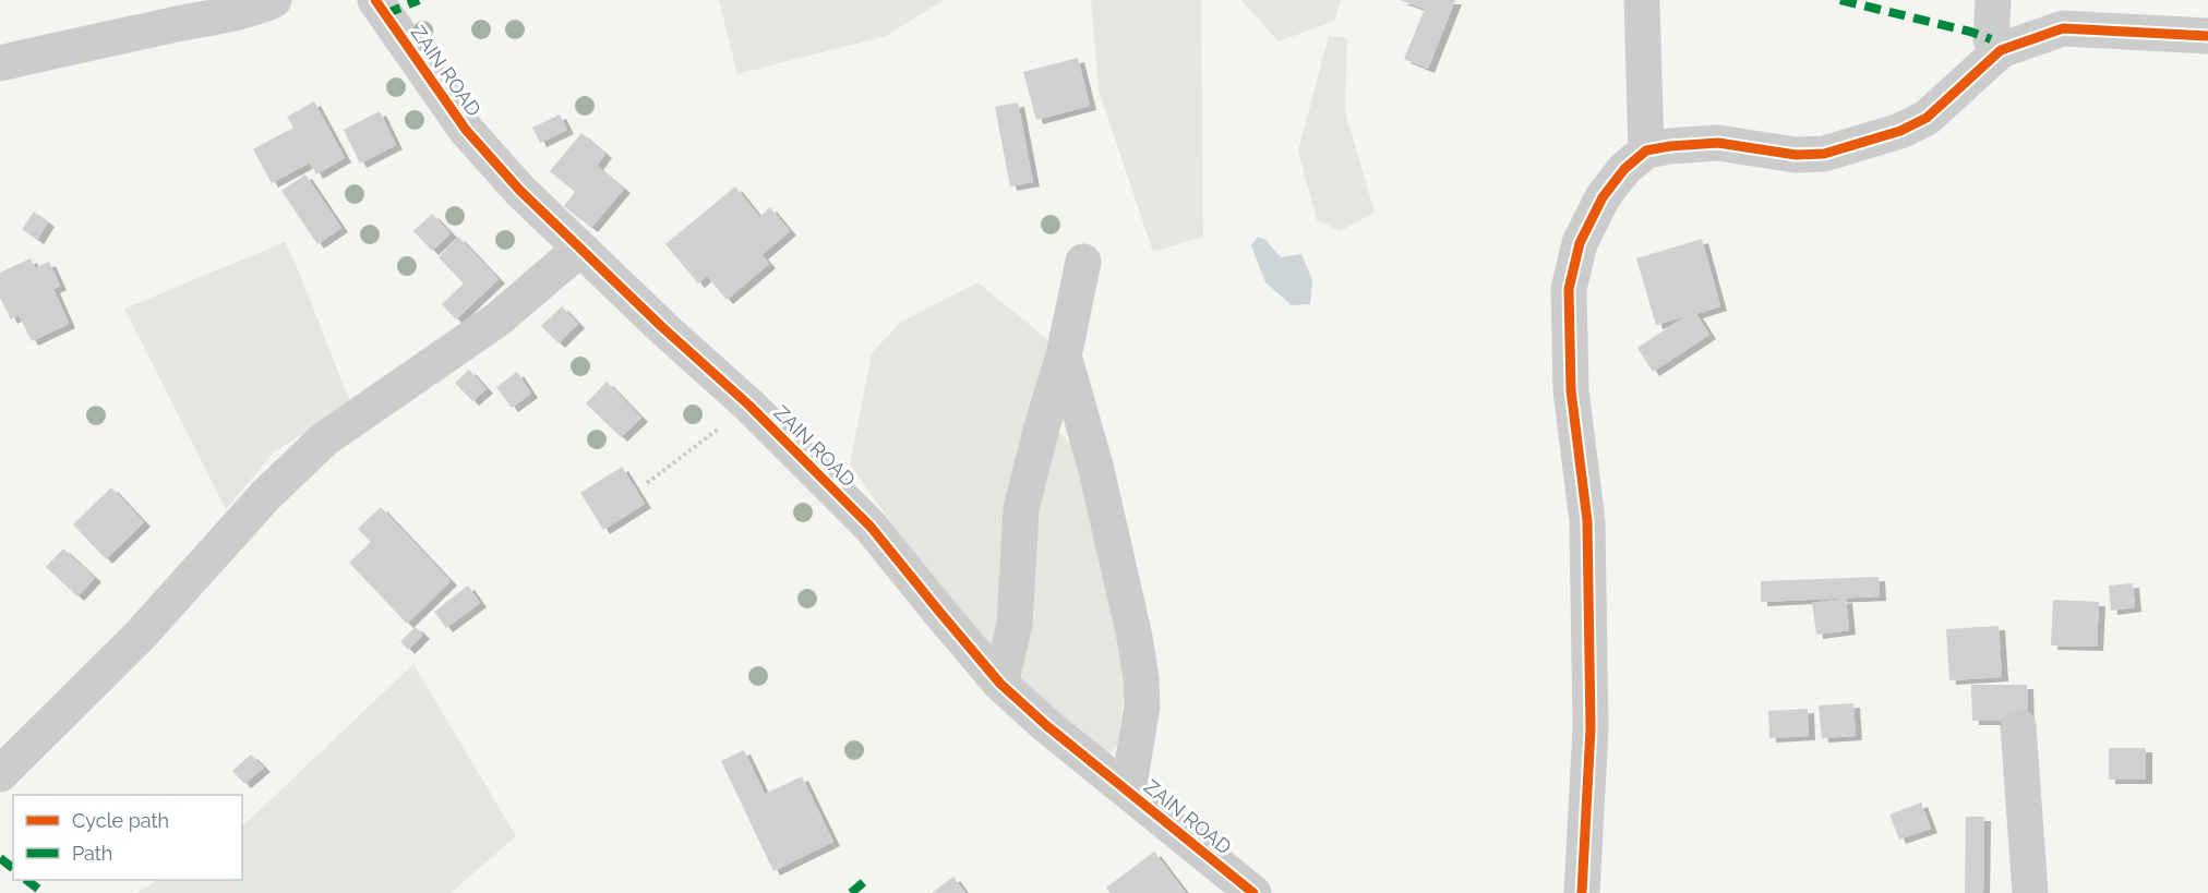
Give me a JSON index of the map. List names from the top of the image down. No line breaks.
{"streets":{"street":["ZAIN ROAD"]},"legend":["Cycle path","Path"]}
